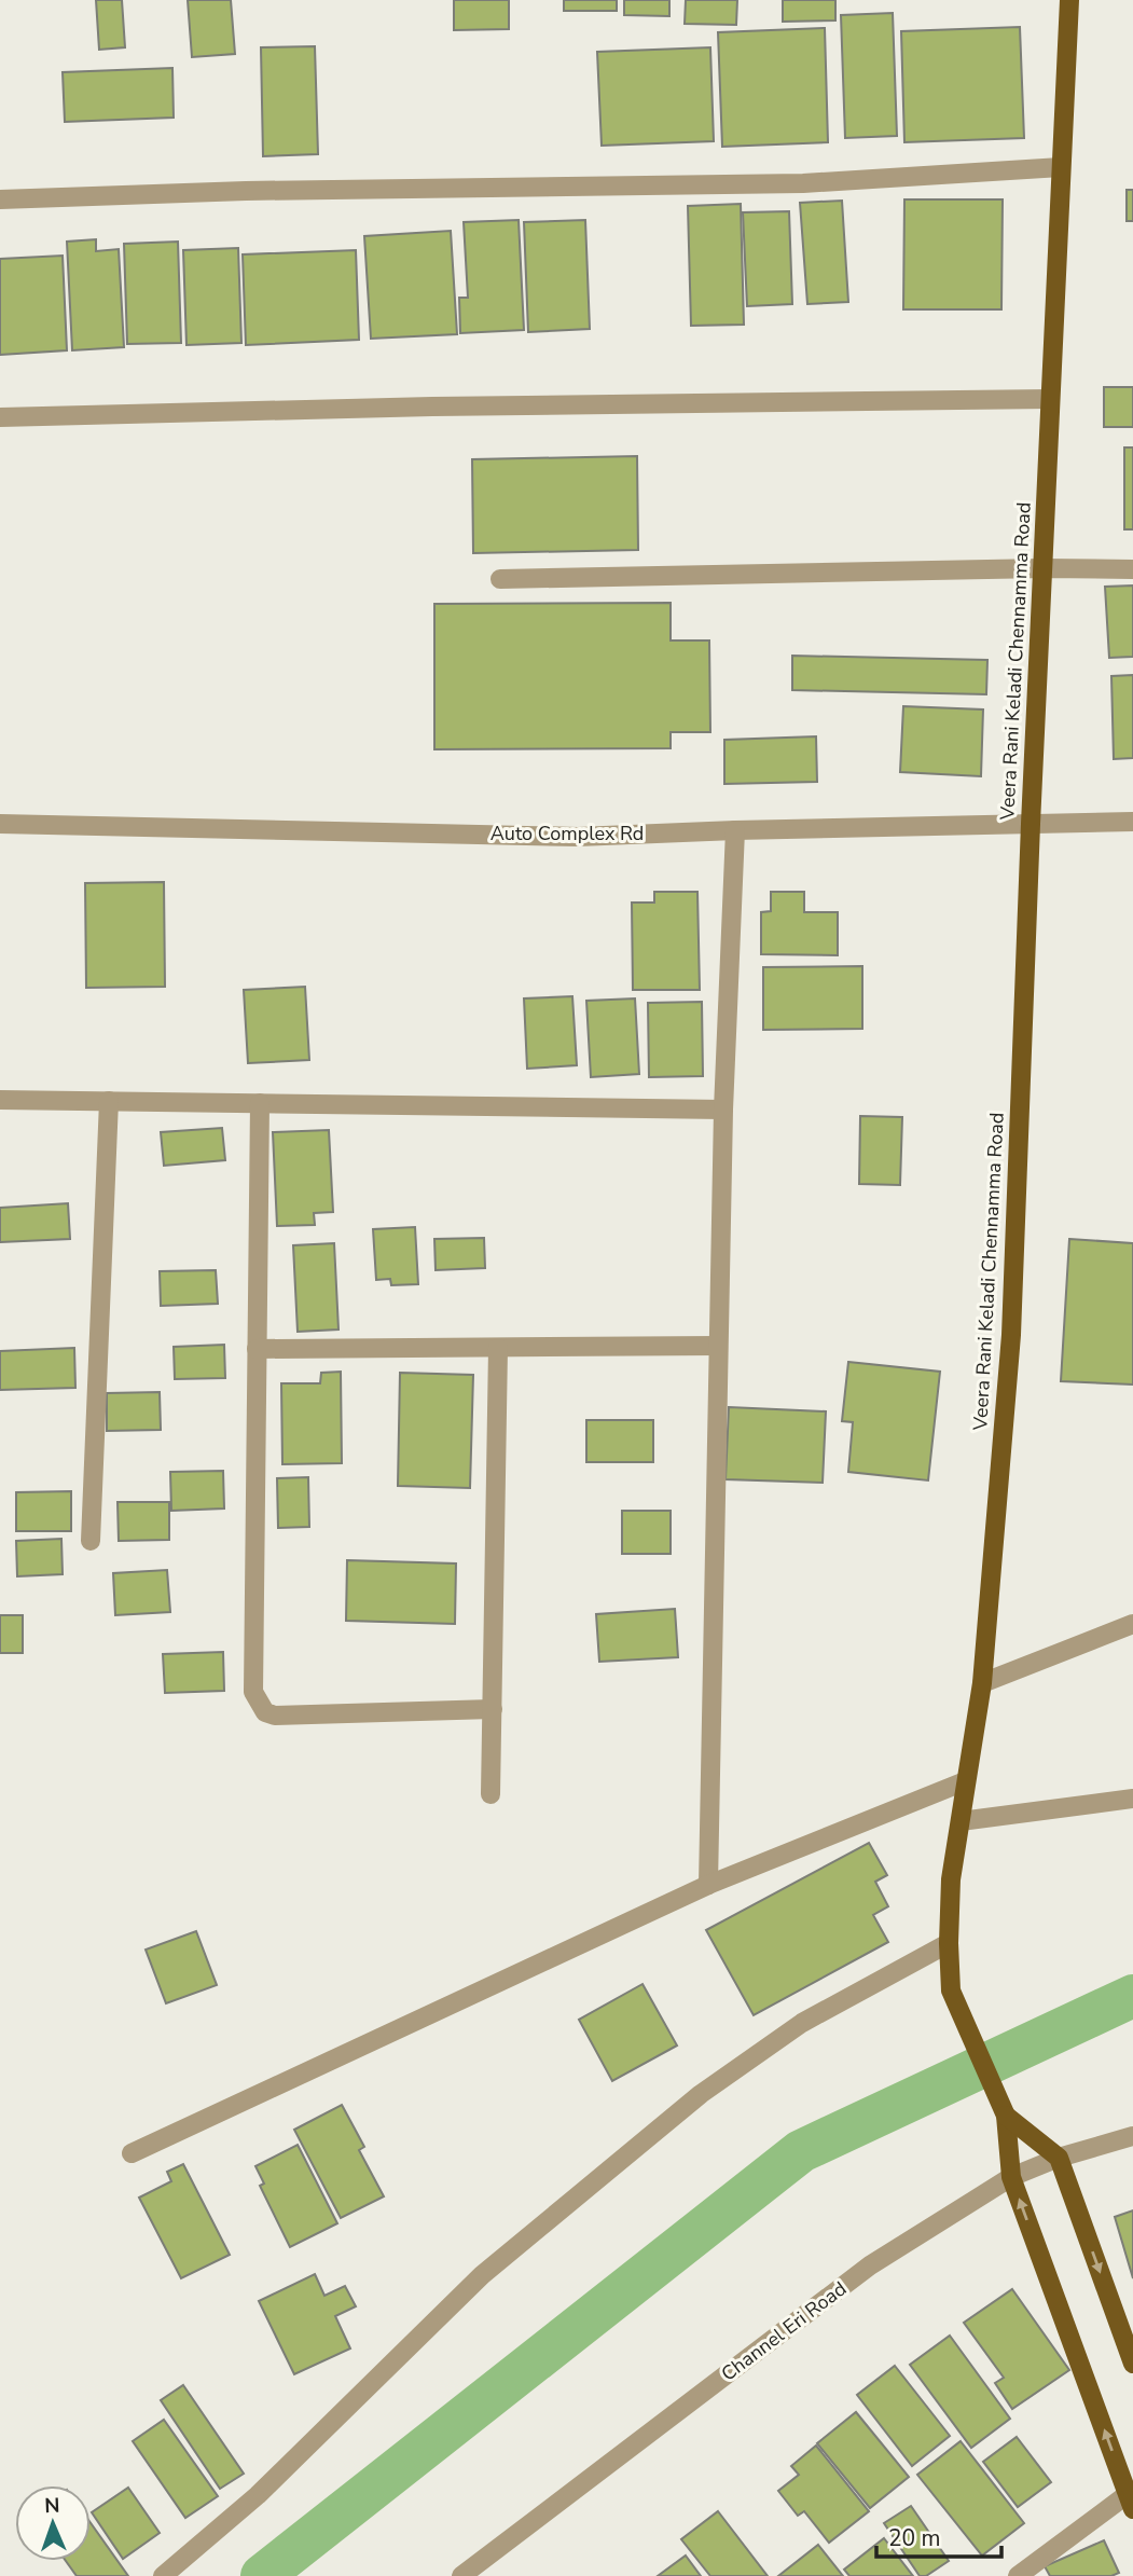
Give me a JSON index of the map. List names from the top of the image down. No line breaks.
{"streets":{"main road":["Veera Rani Keladi Chennamma Road"],"street":["Auto Complex Rd","Channel Eri Road"]},"crossings":[["Veera Rani Keladi Chennamma Road","Auto Complex Rd"],["Veera Rani Keladi Chennamma Road","Channel Eri Road"]],"scale_bar":"20 m","north":"top"}
